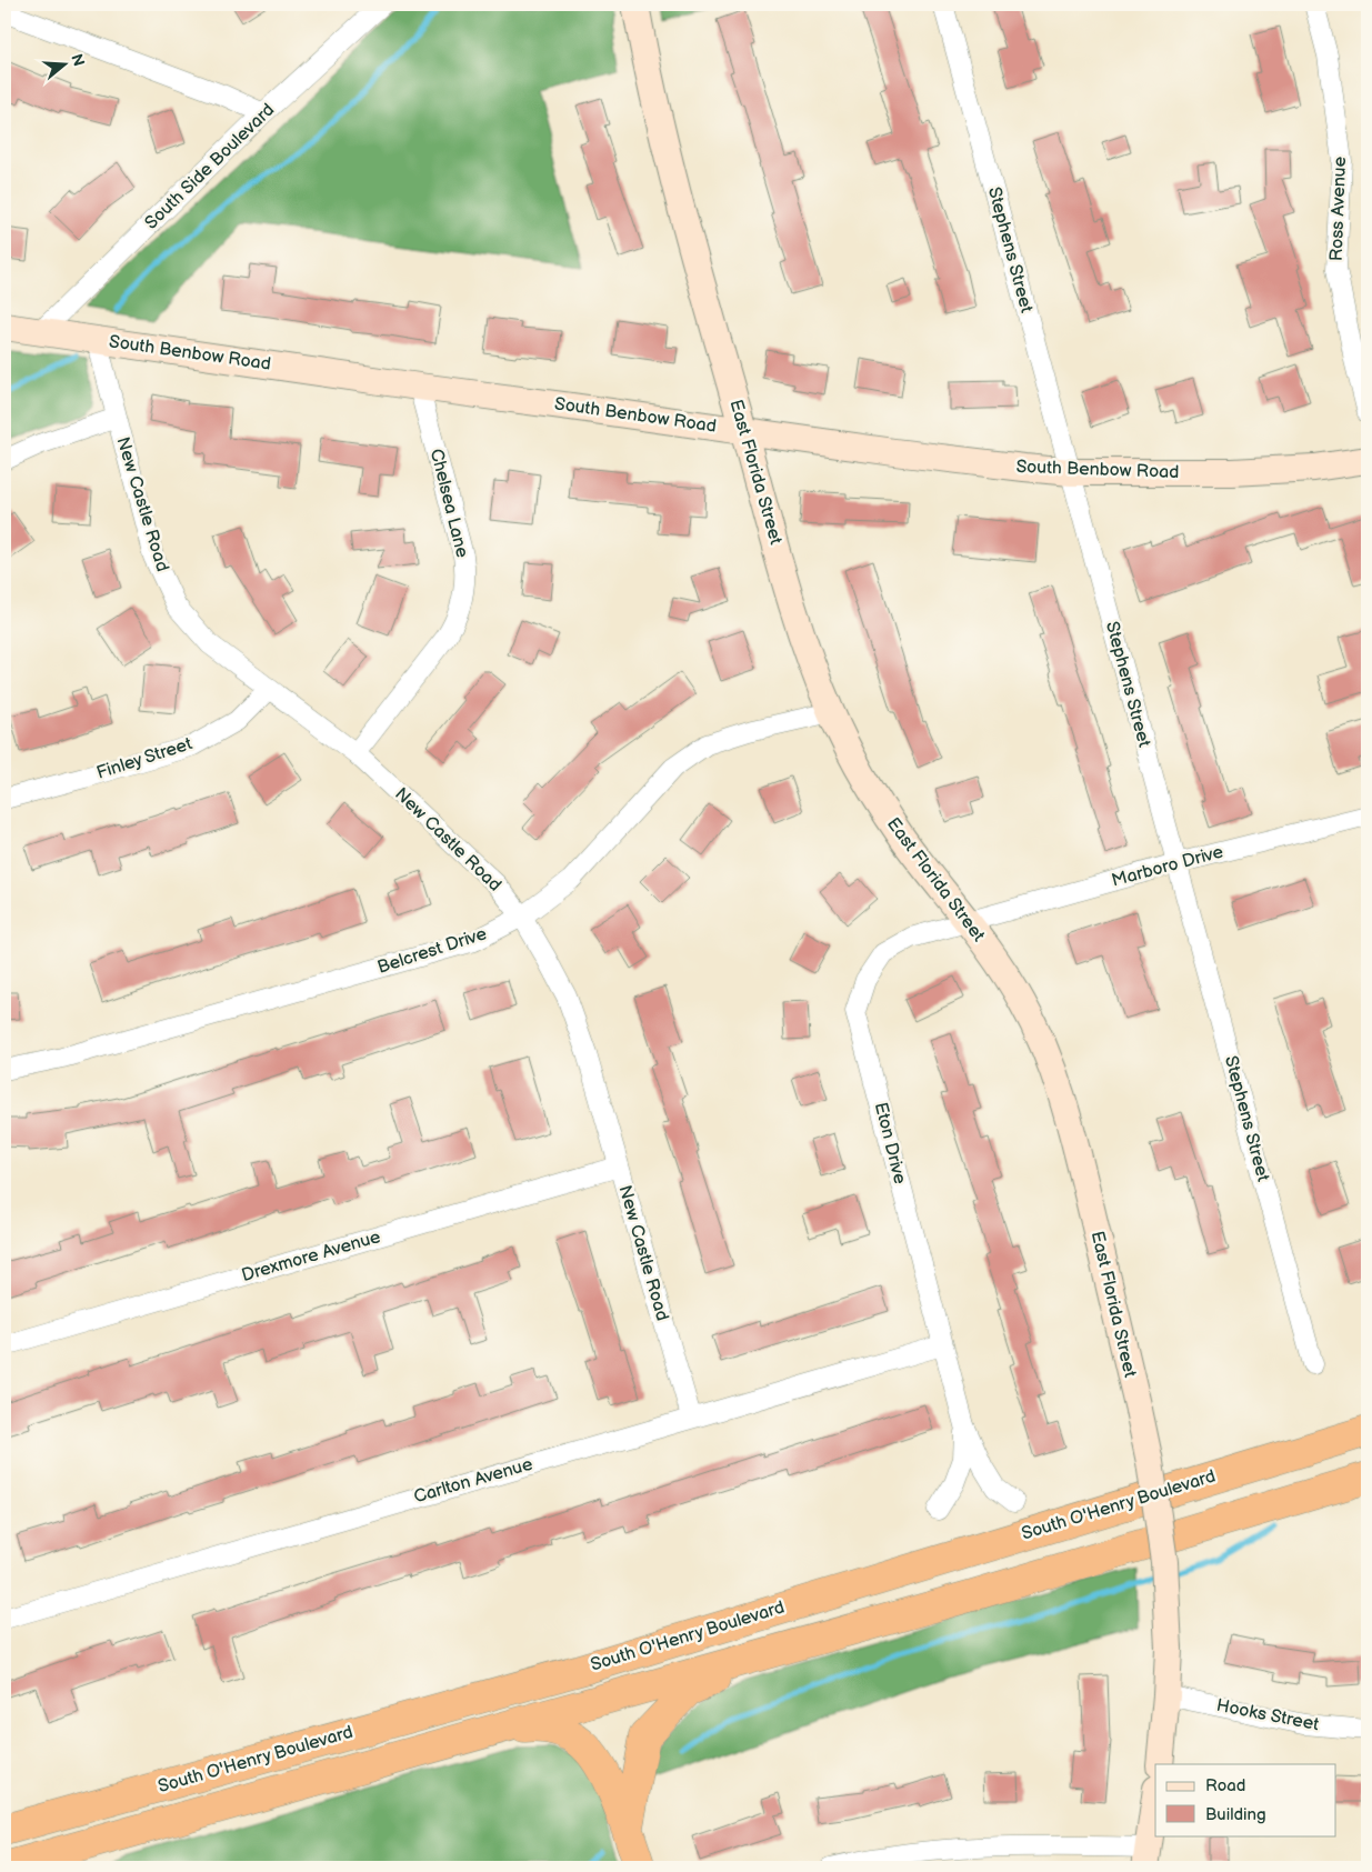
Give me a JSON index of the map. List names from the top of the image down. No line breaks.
{"streets":{"highway":["South O'Henry Boulevard"],"main road":["South Benbow Road","East Florida Street"],"street":["South Side Boulevard","Ross Avenue","Stephens Street","Chelsea Lane","New Castle Road","Finley Street","Marboro Drive","Belcrest Drive","Eton Drive","Drexmore Avenue","Carlton Avenue","Hooks Street"]},"crossings":[["South Side Boulevard","South Benbow Road"],["Stephens Street","South Benbow Road"],["Stephens Street","Marboro Drive"],["South Benbow Road","East Florida Street"],["South Benbow Road","Chelsea Lane"],["South Benbow Road","New Castle Road"],["East Florida Street","Marboro Drive"],["East Florida Street","Belcrest Drive"],["East Florida Street","Eton Drive"],["East Florida Street","Hooks Street"],["Chelsea Lane","New Castle Road"],["New Castle Road","Finley Street"],["New Castle Road","Belcrest Drive"],["New Castle Road","Drexmore Avenue"],["New Castle Road","Carlton Avenue"],["Marboro Drive","Eton Drive"],["Eton Drive","Carlton Avenue"]],"legend":["Road","Building"],"north":"right"}
